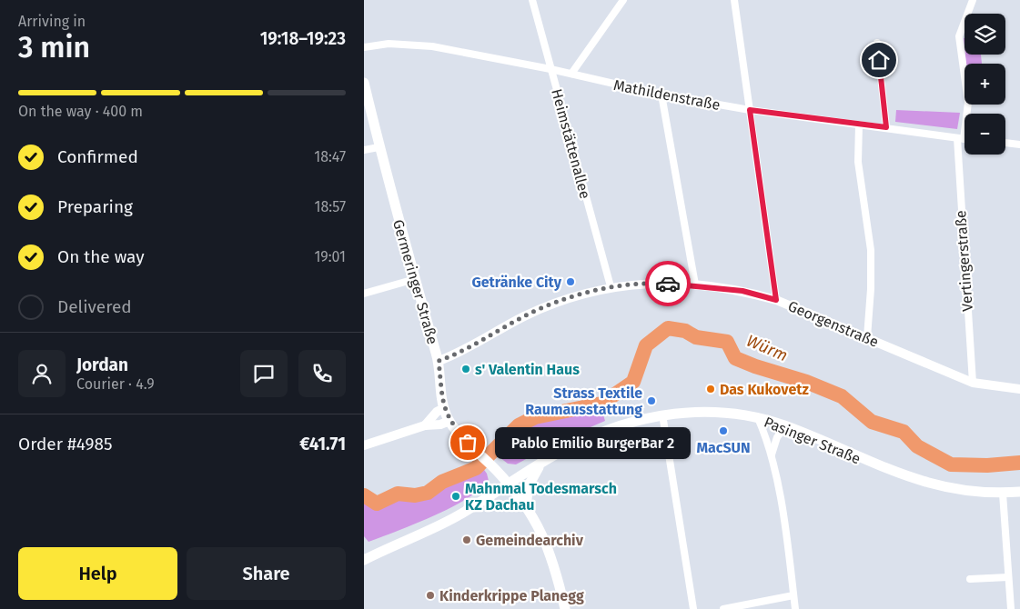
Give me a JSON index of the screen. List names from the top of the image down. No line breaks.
{"streets":{"main road":["Germeringer Straße","Pasinger Straße"],"street":["Mathildenstraße","Heimstättenallee","Vertingerstraße","Georgenstraße"]},"crossings":[["Mathildenstraße","Heimstättenallee"],["Mathildenstraße","Vertingerstraße"],["Heimstättenallee","Georgenstraße"],["Vertingerstraße","Georgenstraße"],["Germeringer Straße","Georgenstraße"],["Germeringer Straße","Pasinger Straße"]],"water":["Würm"],"places":["Getränke City","s' Valentin Haus","Das Kukovetz","Strass Textile Raumausstattung","MacSUN","Pablo Emilio BurgerBar 2","Mahnmal Todesmarsch KZ Dachau","Gemeindearchiv","Kinderkrippe Planegg"],"page":{"heading":["3 min","Arriving in","19:18–19:23"],"panel":["Jordan","Courier · 4.9","Order #4985","€41.71"],"map_buttons":["+","−"],"bar":"On the way · 400 m","list":[["Confirmed","18:47"],["Preparing","18:57"],["On the way","19:01"],"Delivered"],"bubble":"Pablo Emilio BurgerBar 2","buttons":["Help","Share"]}}
